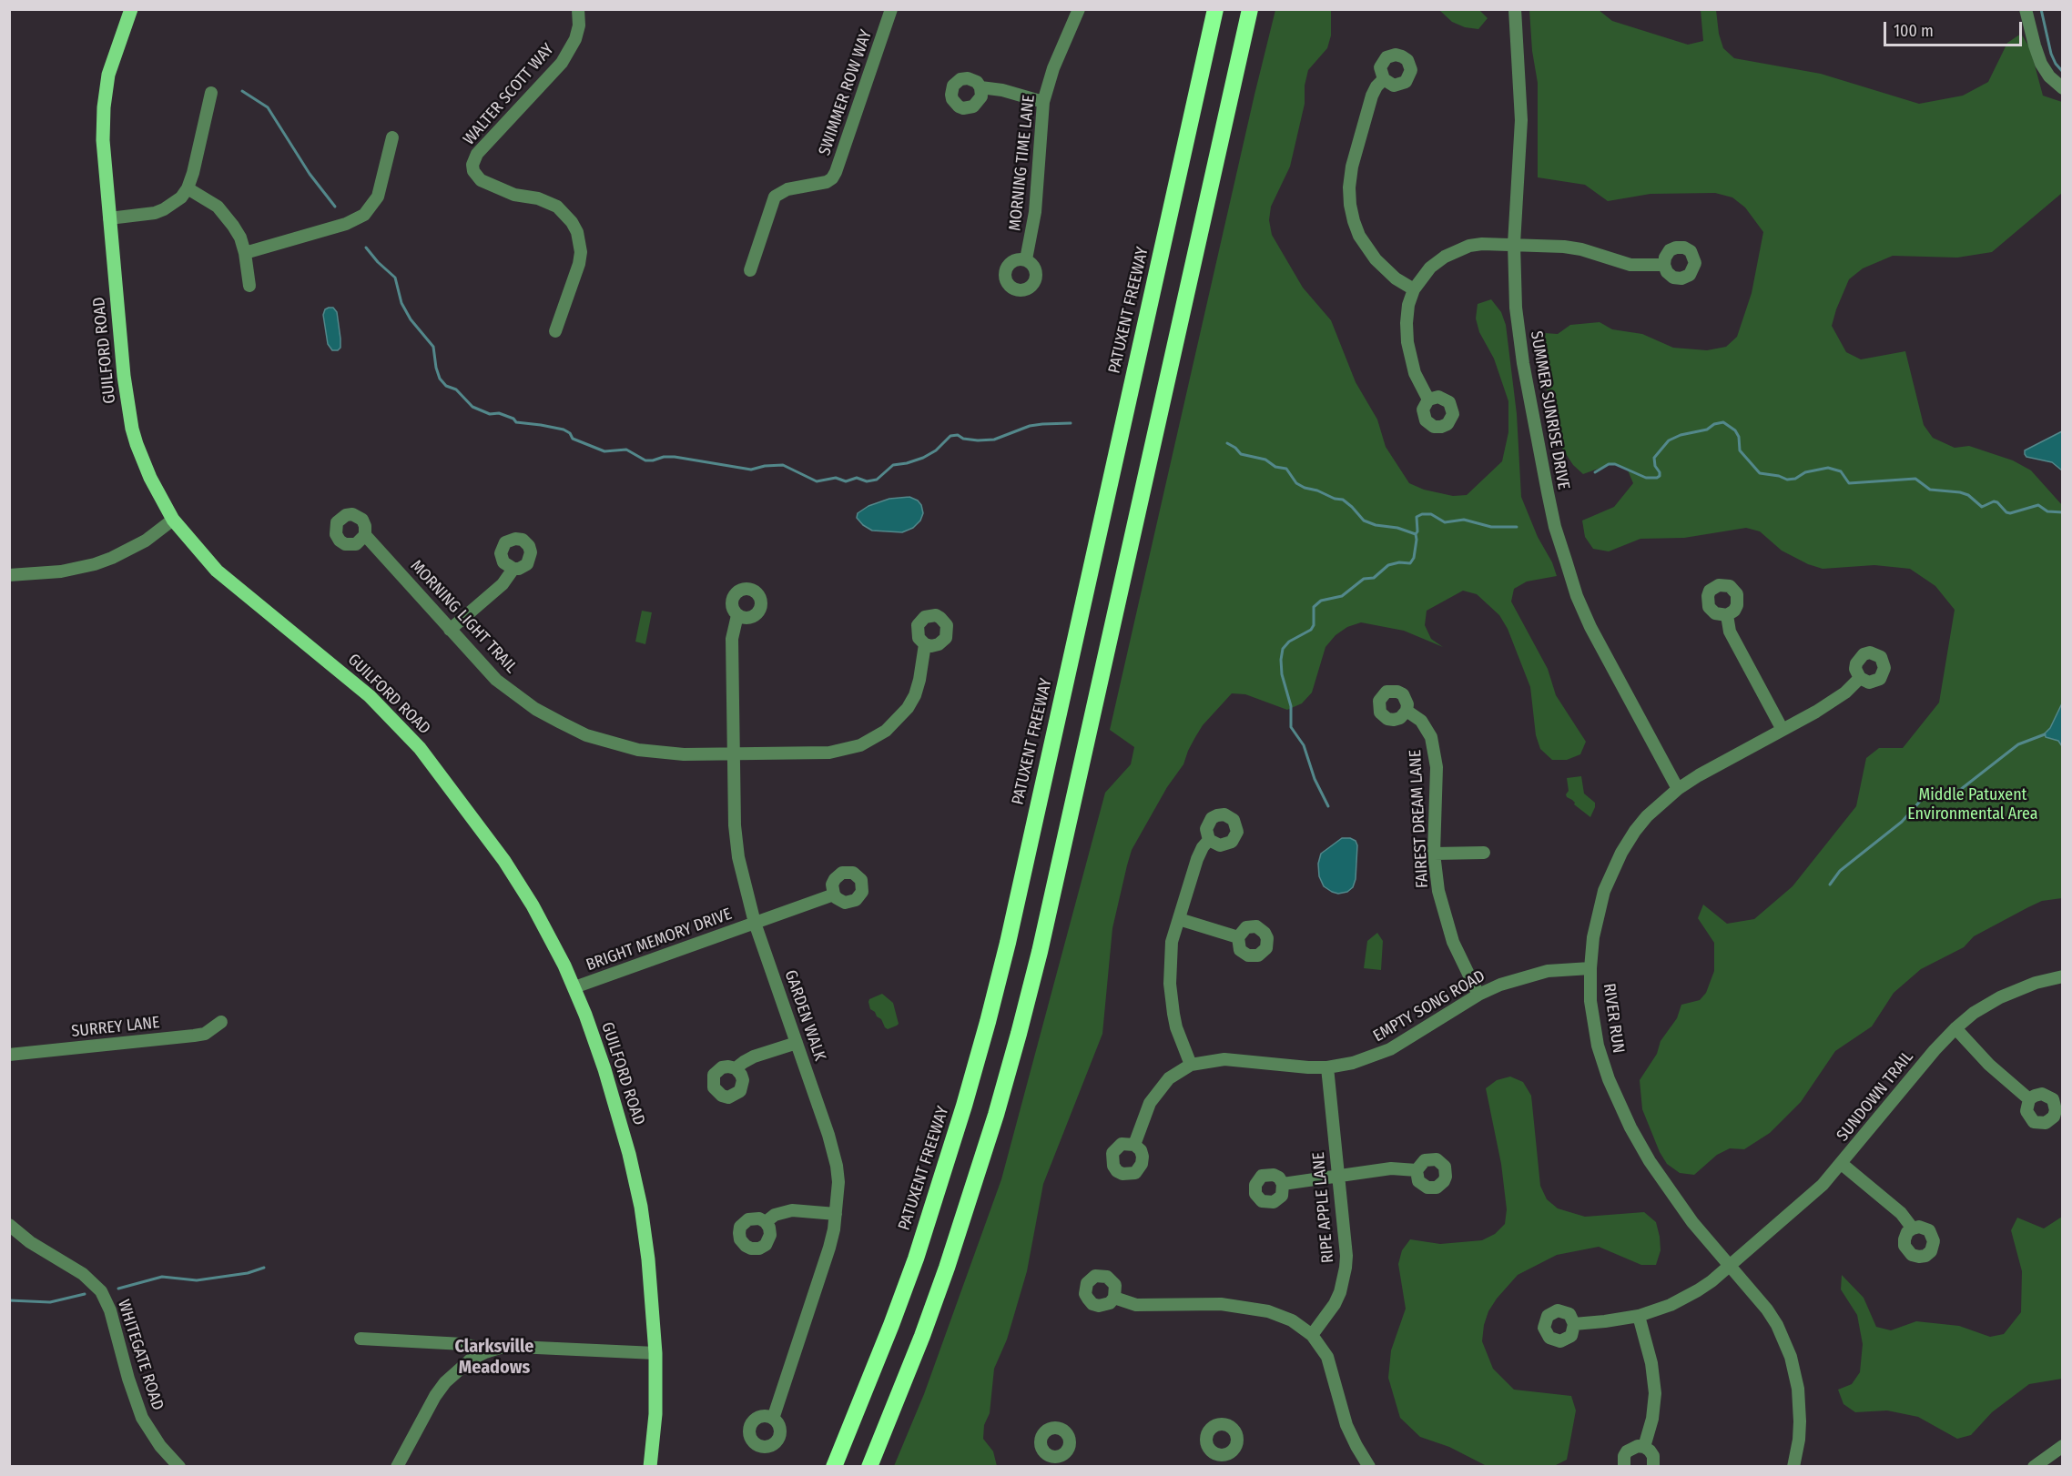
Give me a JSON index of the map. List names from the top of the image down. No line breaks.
{"streets":{"highway":["PATUXENT FREEWAY"],"main road":["GUILFORD ROAD"],"street":["SWIMMER ROW WAY","WALTER SCOTT WAY","MORNING TIME LANE","SUMMER SUNRISE DRIVE","MORNING LIGHT TRAIL","FAIREST DREAM LANE","BRIGHT MEMORY DRIVE","EMPTY SONG ROAD","GARDEN WALK","RIVER RUN","SURREY LANE","SUNDOWN TRAIL","RIPE APPLE LANE","WHITEGATE ROAD"]},"crossings":[["GUILFORD ROAD","BRIGHT MEMORY DRIVE"],["SUMMER SUNRISE DRIVE","RIVER RUN"],["MORNING LIGHT TRAIL","GARDEN WALK"],["FAIREST DREAM LANE","EMPTY SONG ROAD"],["BRIGHT MEMORY DRIVE","GARDEN WALK"],["EMPTY SONG ROAD","RIVER RUN"],["EMPTY SONG ROAD","RIPE APPLE LANE"],["RIVER RUN","SUNDOWN TRAIL"]],"districts":["Clarksville Meadows"],"parks":["Middle Patuxent Environmental Area"],"scale_bar":"100 m"}
